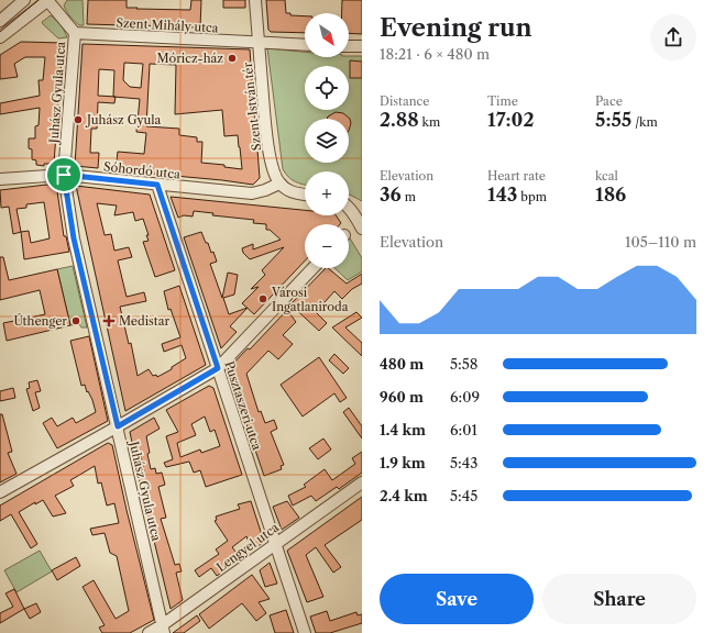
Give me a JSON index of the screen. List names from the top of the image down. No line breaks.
{"streets":{"street":["Szent Mihály utca","Juhász Gyula utca","Szent István tér","Sóhordó utca","Pusztaszeri utca","Lengyel utca"]},"crossings":[["Szent Mihály utca","Juhász Gyula utca"],["Szent Mihály utca","Szent István tér"],["Juhász Gyula utca","Sóhordó utca"],["Juhász Gyula utca","Lengyel utca"],["Szent István tér","Sóhordó utca"],["Sóhordó utca","Pusztaszeri utca"],["Pusztaszeri utca","Lengyel utca"]],"places":{"other":["Móricz-ház","Juhász Gyula","Városi Ingatlaniroda","Úthenger"],"health":["Medistar"]},"north":"bottom right","page":{"heading":["Evening run","18:21 · 6 × 480 m"],"map_buttons":["+","−"],"stats":[["Distance","2.88 km"],["Time","17:02"],["Pace","5:55 /km"],["Elevation","36 m"],["Heart rate","143 bpm"],["kcal","186"]],"chart":["Elevation","105–110 m"],"list":[{"name":"480 m","note":"5:58"},{"name":"960 m","note":"6:09"},{"name":"1.4 km","note":"6:01"},{"name":"1.9 km","note":"5:43"},{"name":"2.4 km","note":"5:45"}],"buttons":["Save","Share"]}}
